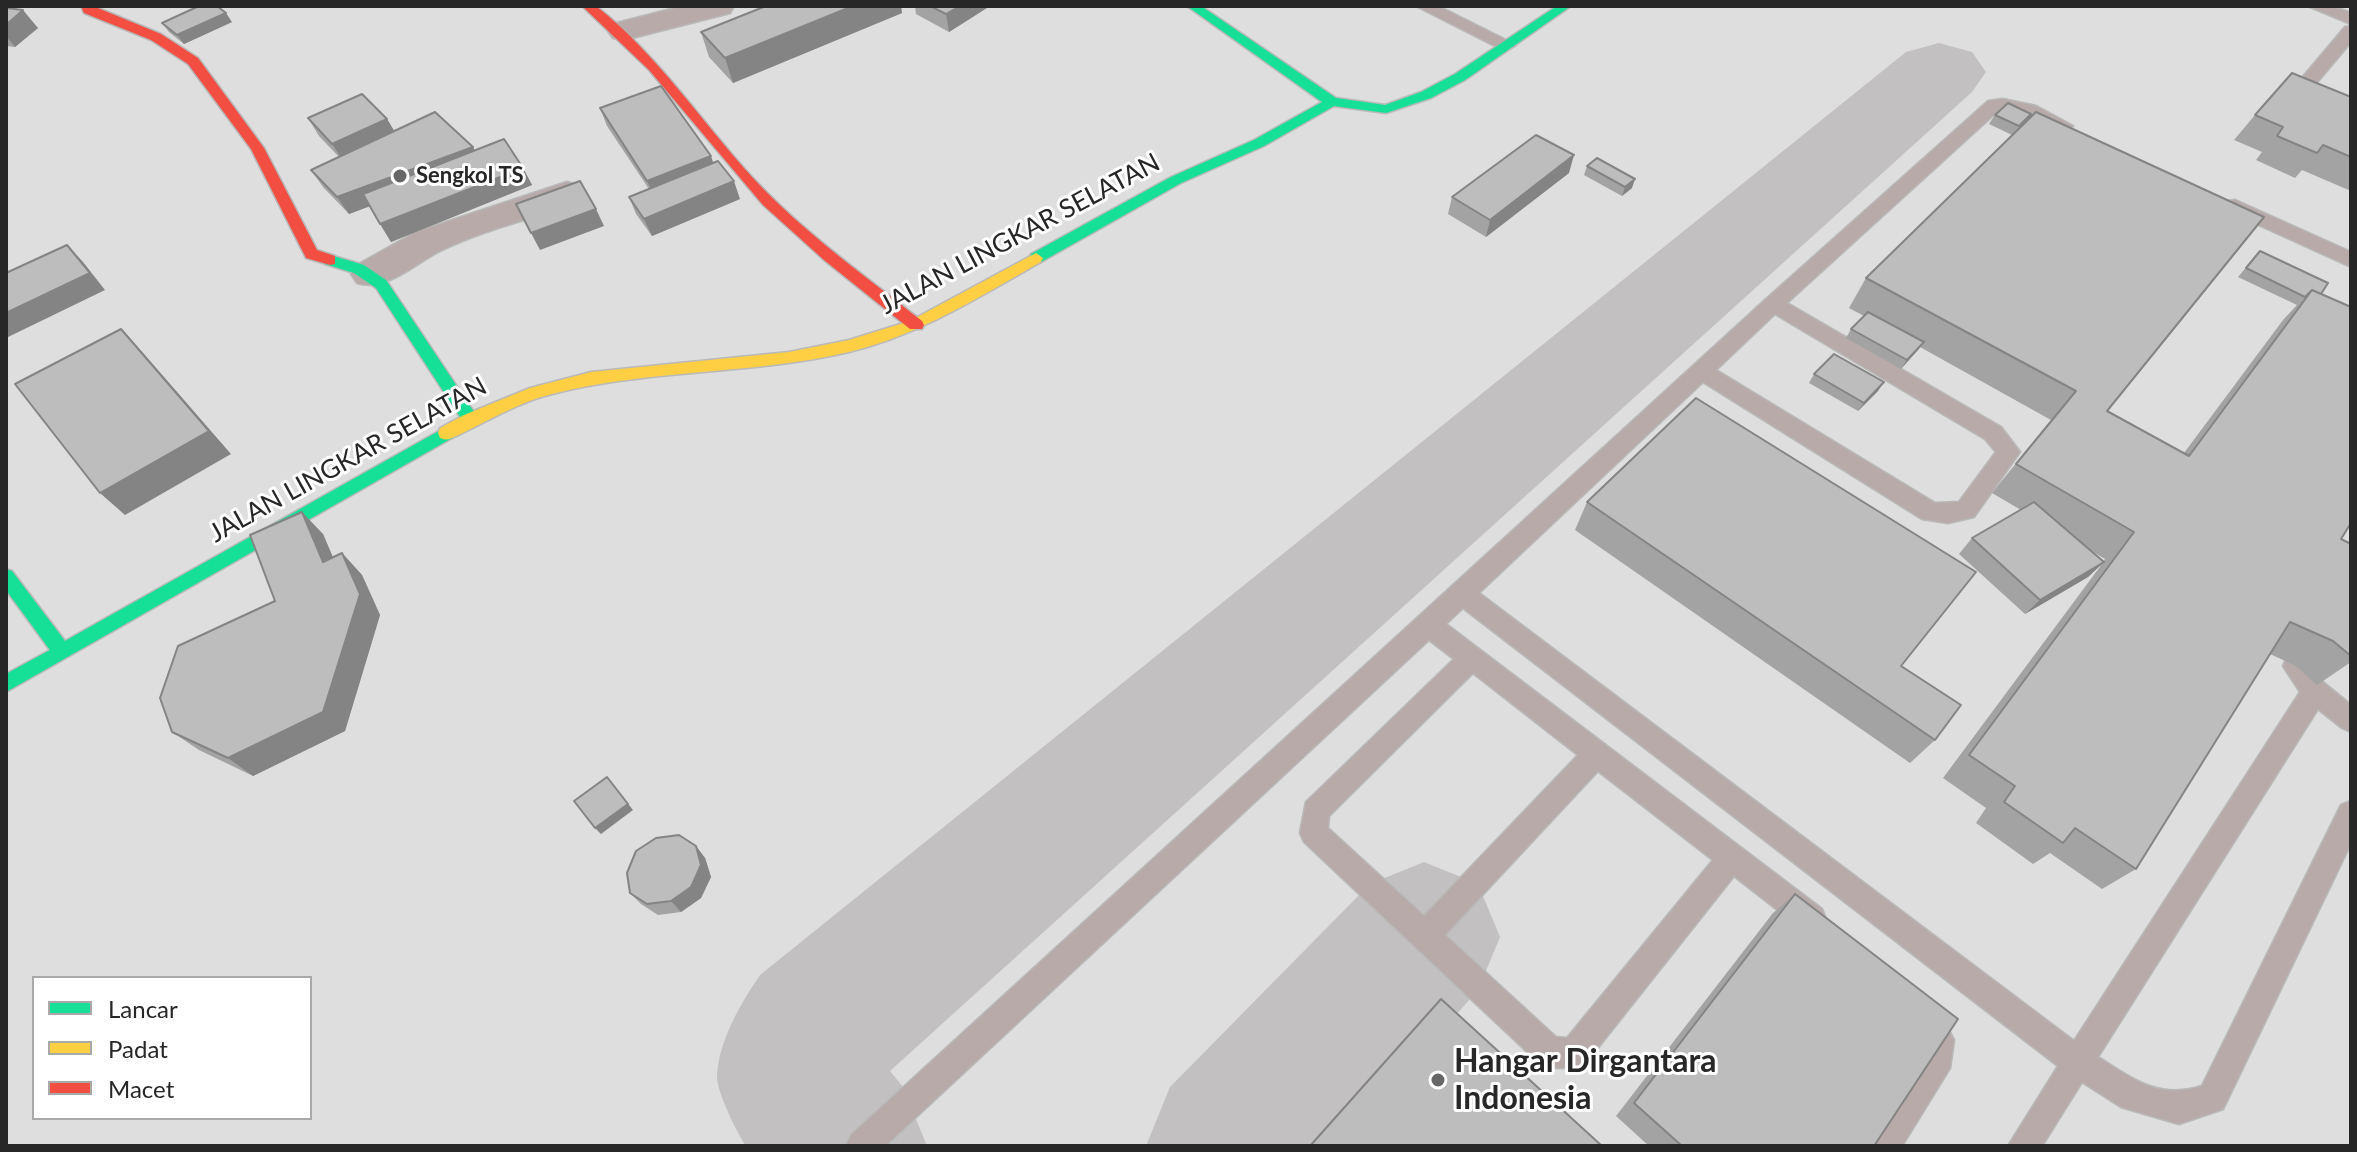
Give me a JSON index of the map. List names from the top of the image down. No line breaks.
{"streets":{"street":["JALAN LINGKAR SELATAN"]},"places":["Sengkol TS","Hangar Dirgantara Indonesia"],"legend":["Lancar","Padat","Macet"]}
